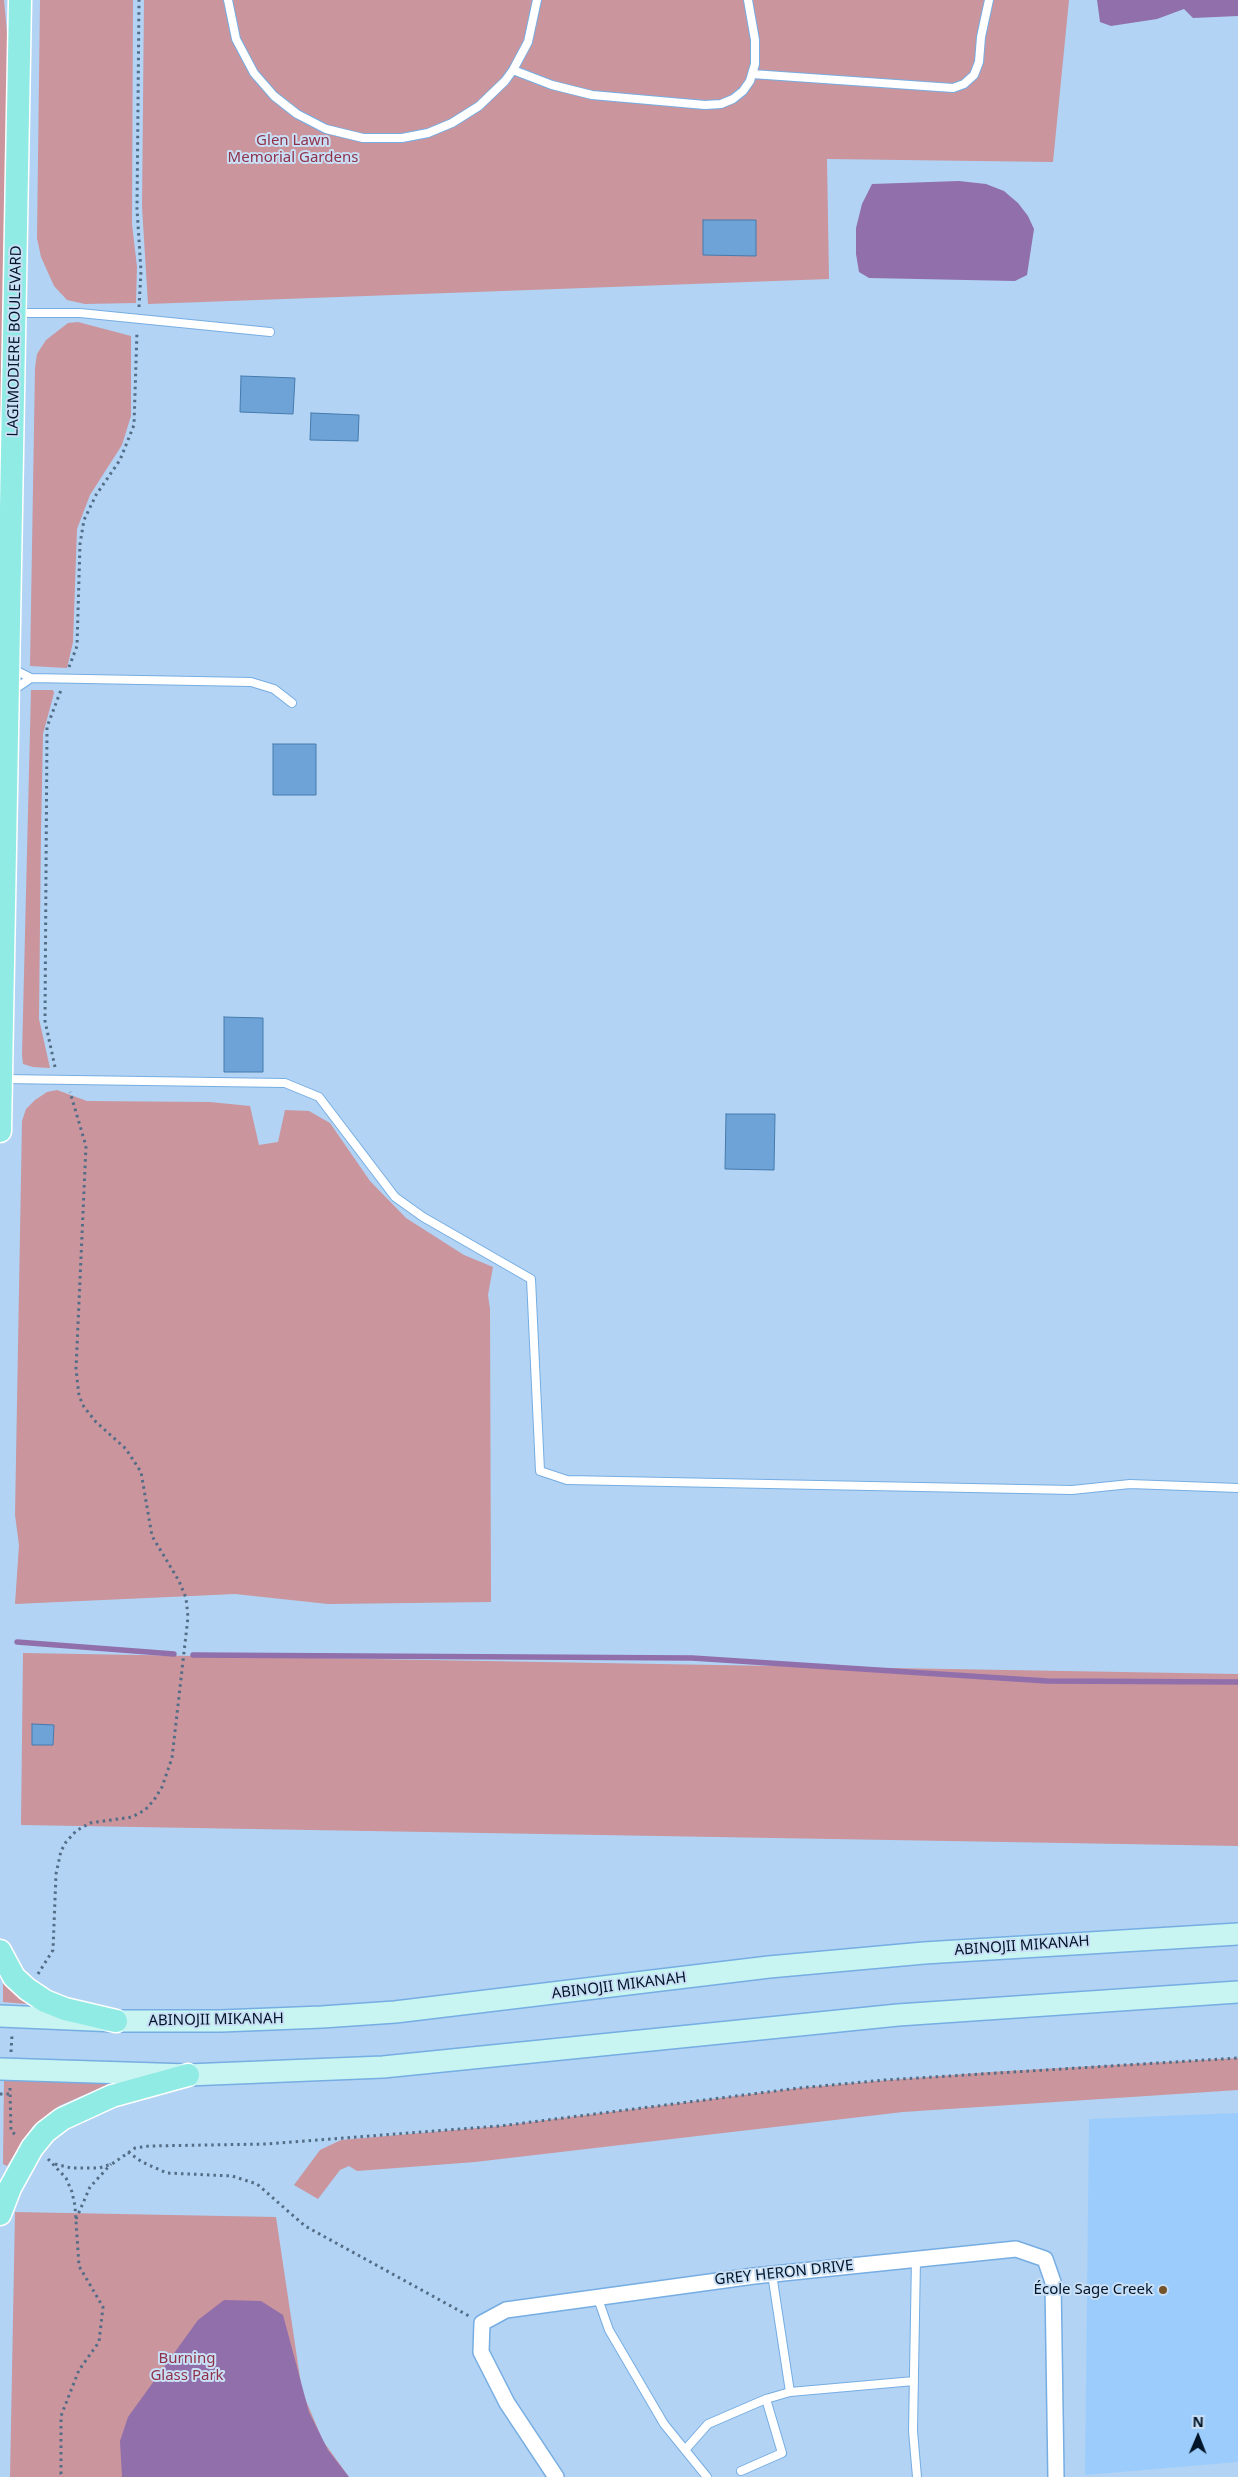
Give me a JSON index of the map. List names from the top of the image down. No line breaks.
{"streets":{"main road":["LAGIMODIERE BOULEVARD"],"street":["ABINOJII MIKANAH","GREY HERON DRIVE"]},"parks":["Glen Lawn Memorial Gardens","Burning Glass Park"],"places":["École Sage Creek"],"north":"top"}
